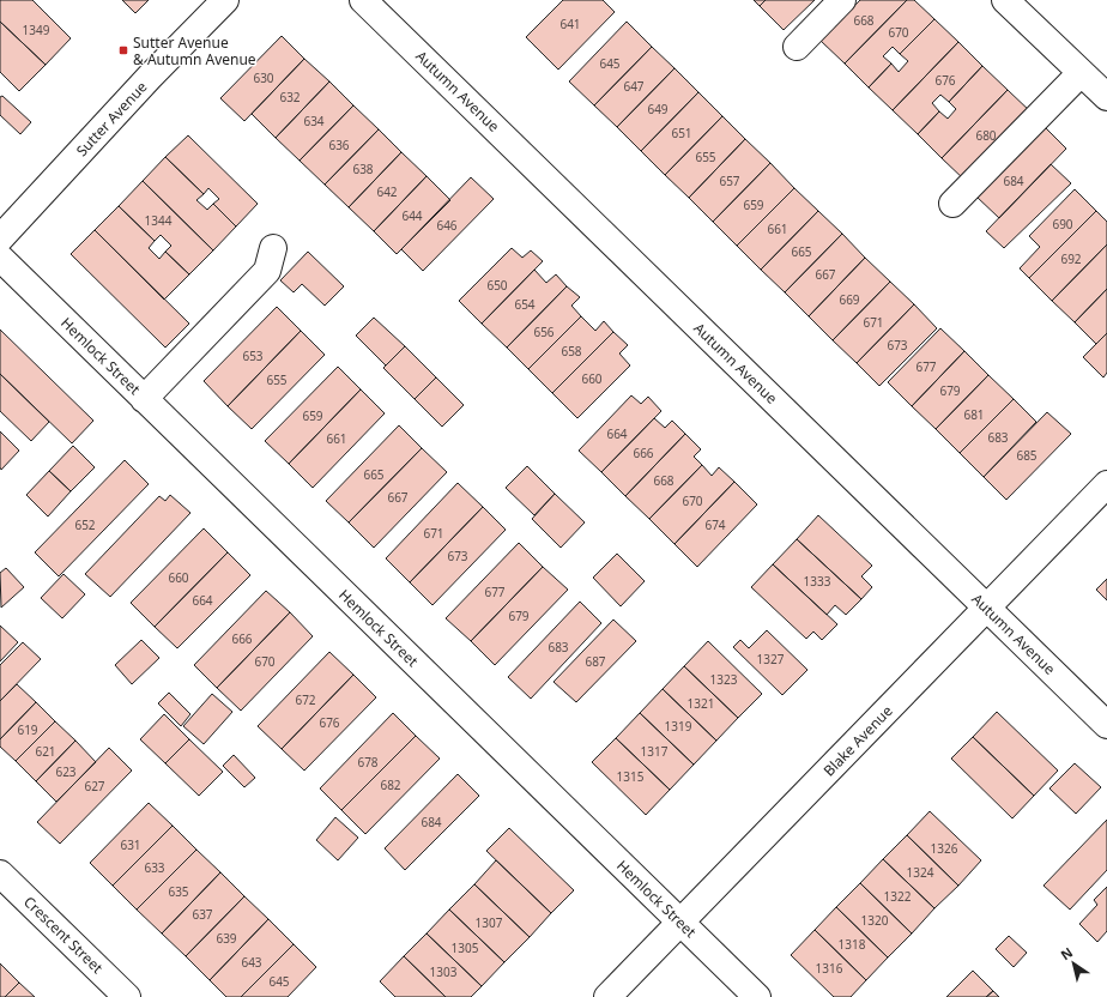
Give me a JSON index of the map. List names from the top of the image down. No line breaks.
{"streets":{"street":["Autumn Avenue","Sutter Avenue","Hemlock Street","Blake Avenue","Crescent Street"]},"crossings":[["Autumn Avenue","Blake Avenue"],["Hemlock Street","Blake Avenue"]],"places":{"transit":["Sutter Avenue & Autumn Avenue"]},"house_numbers":["668","641","1349","670","645","630","676","647","632","649","634","651","680","636","655","638","657","684","642","659","644","1344","690","646","661","665","692","667","650","669","654","671","656","673","658","653","677","660","655","679","681","659","664","683","661","666","685","665","668","667","670","652","674","671","673","660","1333","677","664","679","666","683","1327","670","687","1323","672","1321","676","1319","619","621","1317","678","623","1315","682","627","684","631","1326","633","1324","635","1322","637","1320","1307","639","1318","1305","643","1316","1303","645"],"north":"top left"}
